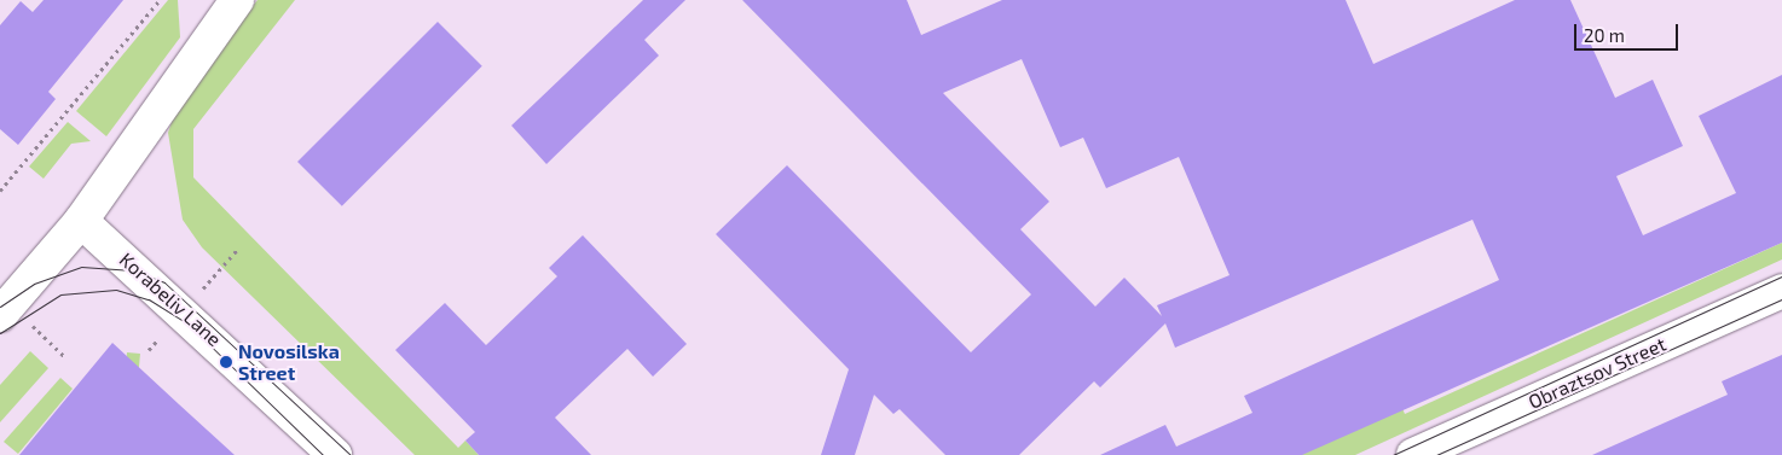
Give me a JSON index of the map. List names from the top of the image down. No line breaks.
{"streets":{"street":["Korabeliv Lane","Obraztsov Street"]},"places":["Novosilska Street"],"scale_bar":"20 m"}
